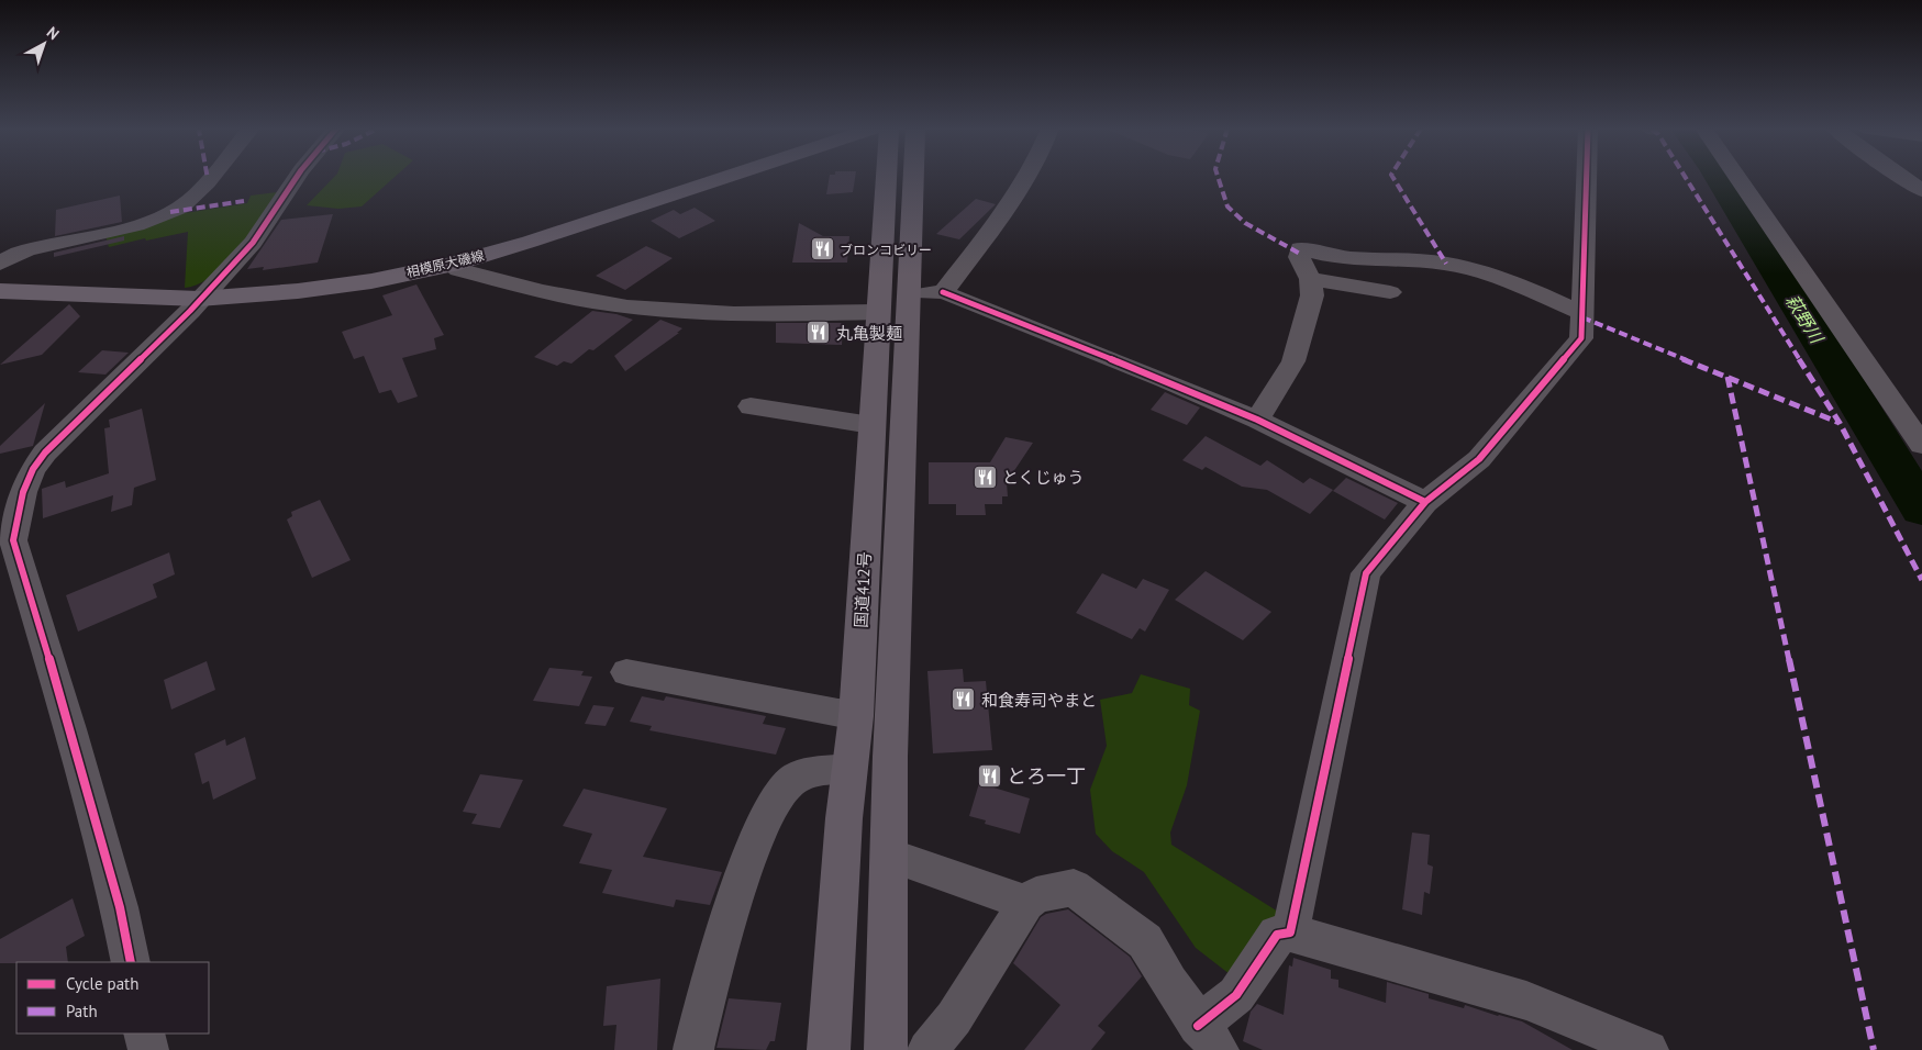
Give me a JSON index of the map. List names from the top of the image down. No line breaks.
{"streets":{"highway":["国道412号"],"main road":["相模原大磯線"]},"water":["萩野川"],"places":{"restaurant":["ブロンコビリー","丸亀製麺","とくじゅう","和食寿司やまと","とろ一丁"]},"legend":["Cycle path","Path"],"north":"top right"}
